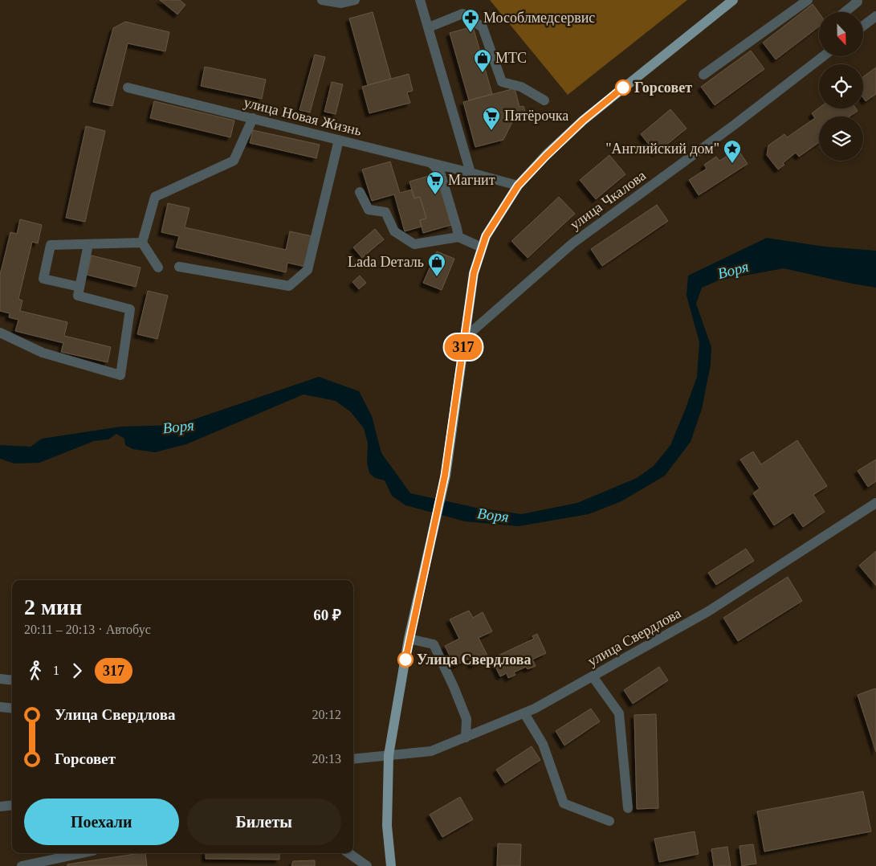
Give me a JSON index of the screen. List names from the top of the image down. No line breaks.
{"streets":{"street":["улица Новая Жизнь","улица Чкалова","улица Свердлова"]},"water":["Воря"],"places":{"pharmacy":["Мособлмедсервис"],"shop":["МТС","Lada Dеталь"],"other":["Горсовет","Улица Свердлова"],"supermarket":["Пятёрочка","Магнит"],"place":["\"Английский дом\""]},"lines":["bus line 317"],"north":"bottom","page":{"on_map":"317","heading":["2 мин","20:11 – 20:13 · Автобус","60 ₽"],"legs":["1","317"],"list":[{"name":"Улица Свердлова","value":"20:12"},{"name":"Горсовет","value":"20:13"}],"buttons":["Поехали","Билеты"]}}
